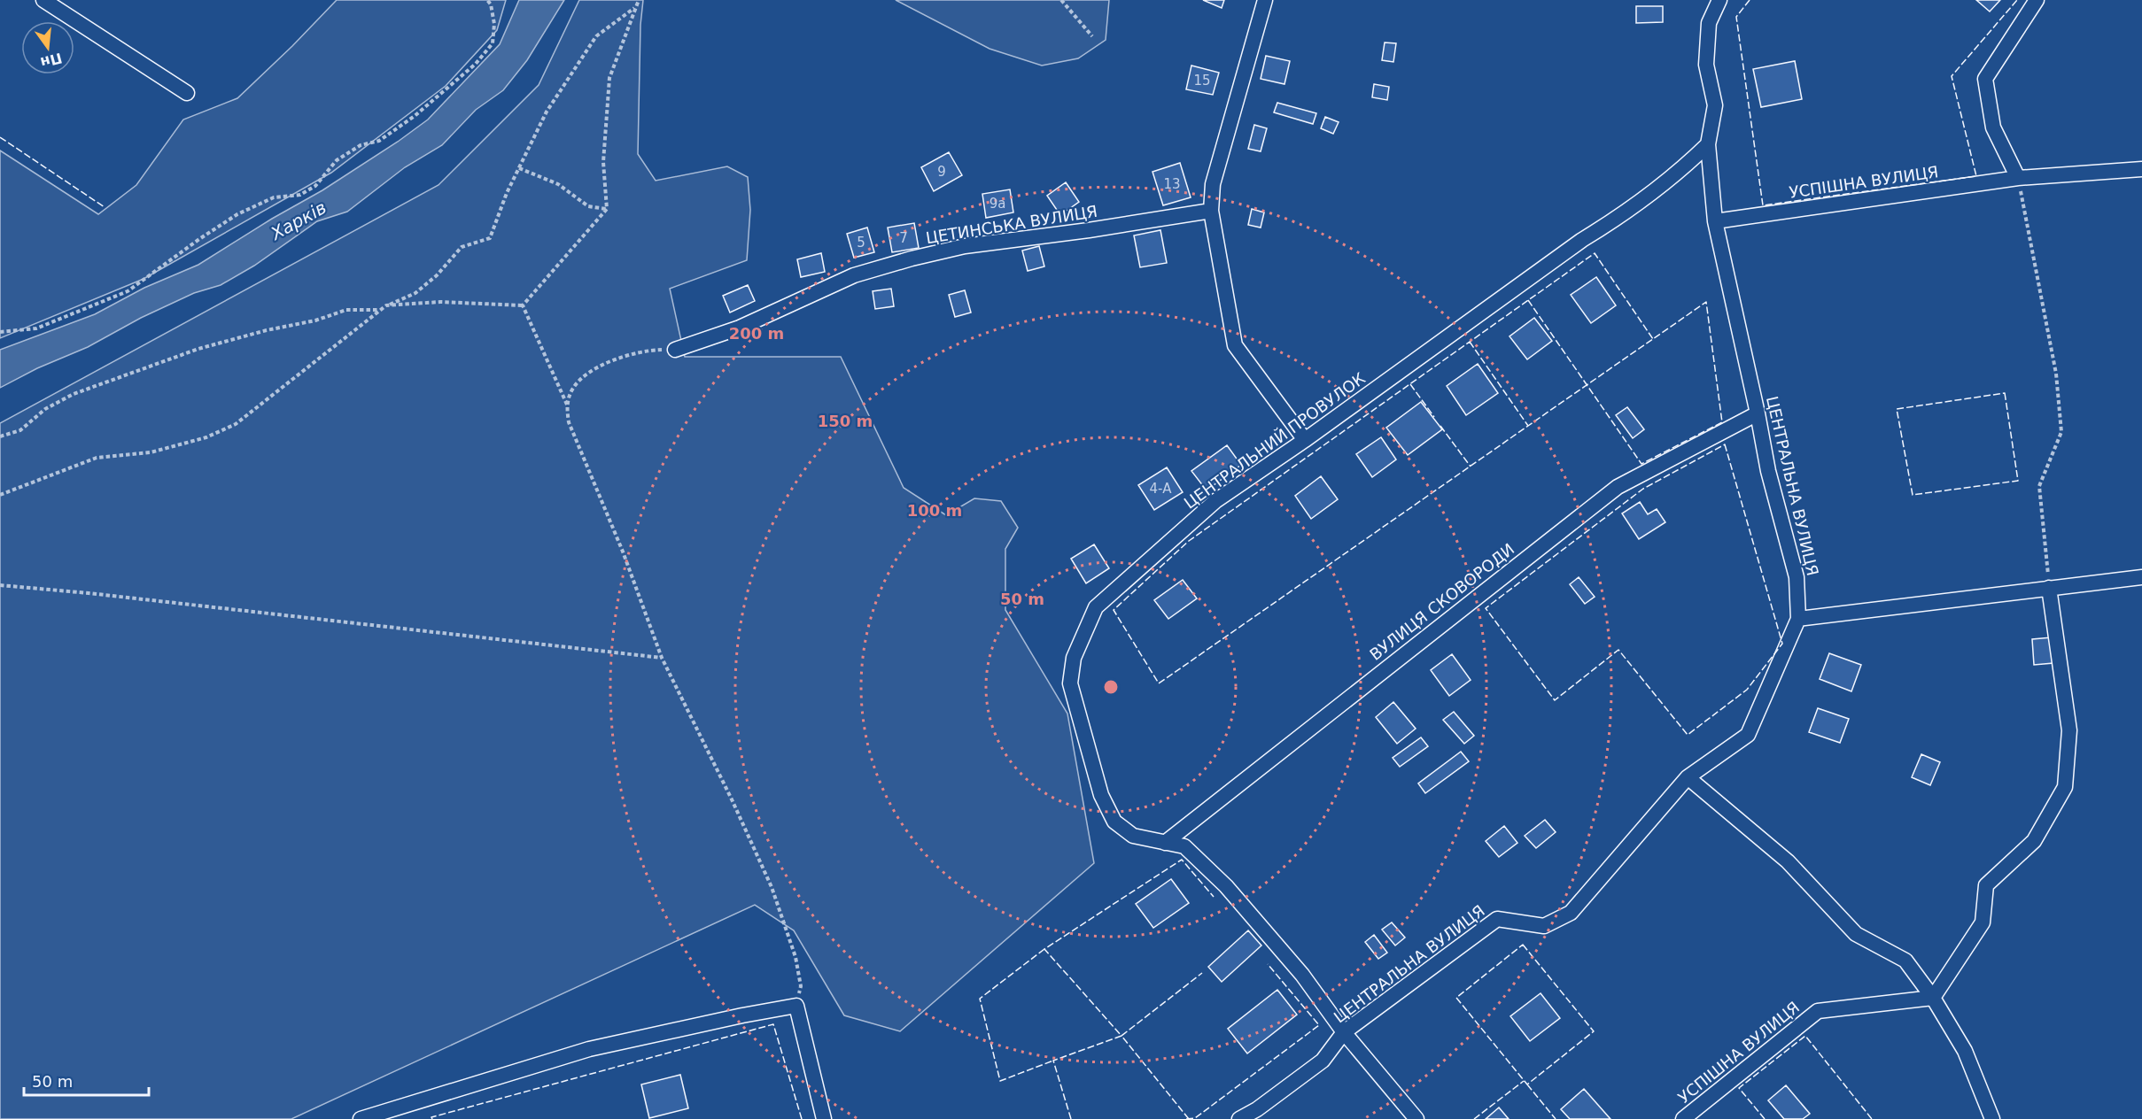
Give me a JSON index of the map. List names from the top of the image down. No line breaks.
{"streets":{"street":["УСПІШНА ВУЛИЦЯ","ЦЕТИНСЬКА ВУЛИЦЯ","ЦЕНТРАЛЬНИЙ ПРОВУЛОК","ЦЕНТРАЛЬНА ВУЛИЦЯ","ВУЛИЦЯ СКОВОРОДИ"]},"crossings":[["УСПІШНА ВУЛИЦЯ","ЦЕНТРАЛЬНА ВУЛИЦЯ"],["ЦЕНТРАЛЬНИЙ ПРОВУЛОК","ЦЕНТРАЛЬНА ВУЛИЦЯ"],["ЦЕНТРАЛЬНИЙ ПРОВУЛОК","ВУЛИЦЯ СКОВОРОДИ"],["ЦЕНТРАЛЬНА ВУЛИЦЯ","ВУЛИЦЯ СКОВОРОДИ"]],"water":["Харків"],"house_numbers":["15","9","13","9а","7","5","4-А"],"scale_bar":"50 m","north":"bottom","rings":["200 m","150 m","100 m","50 m"]}
